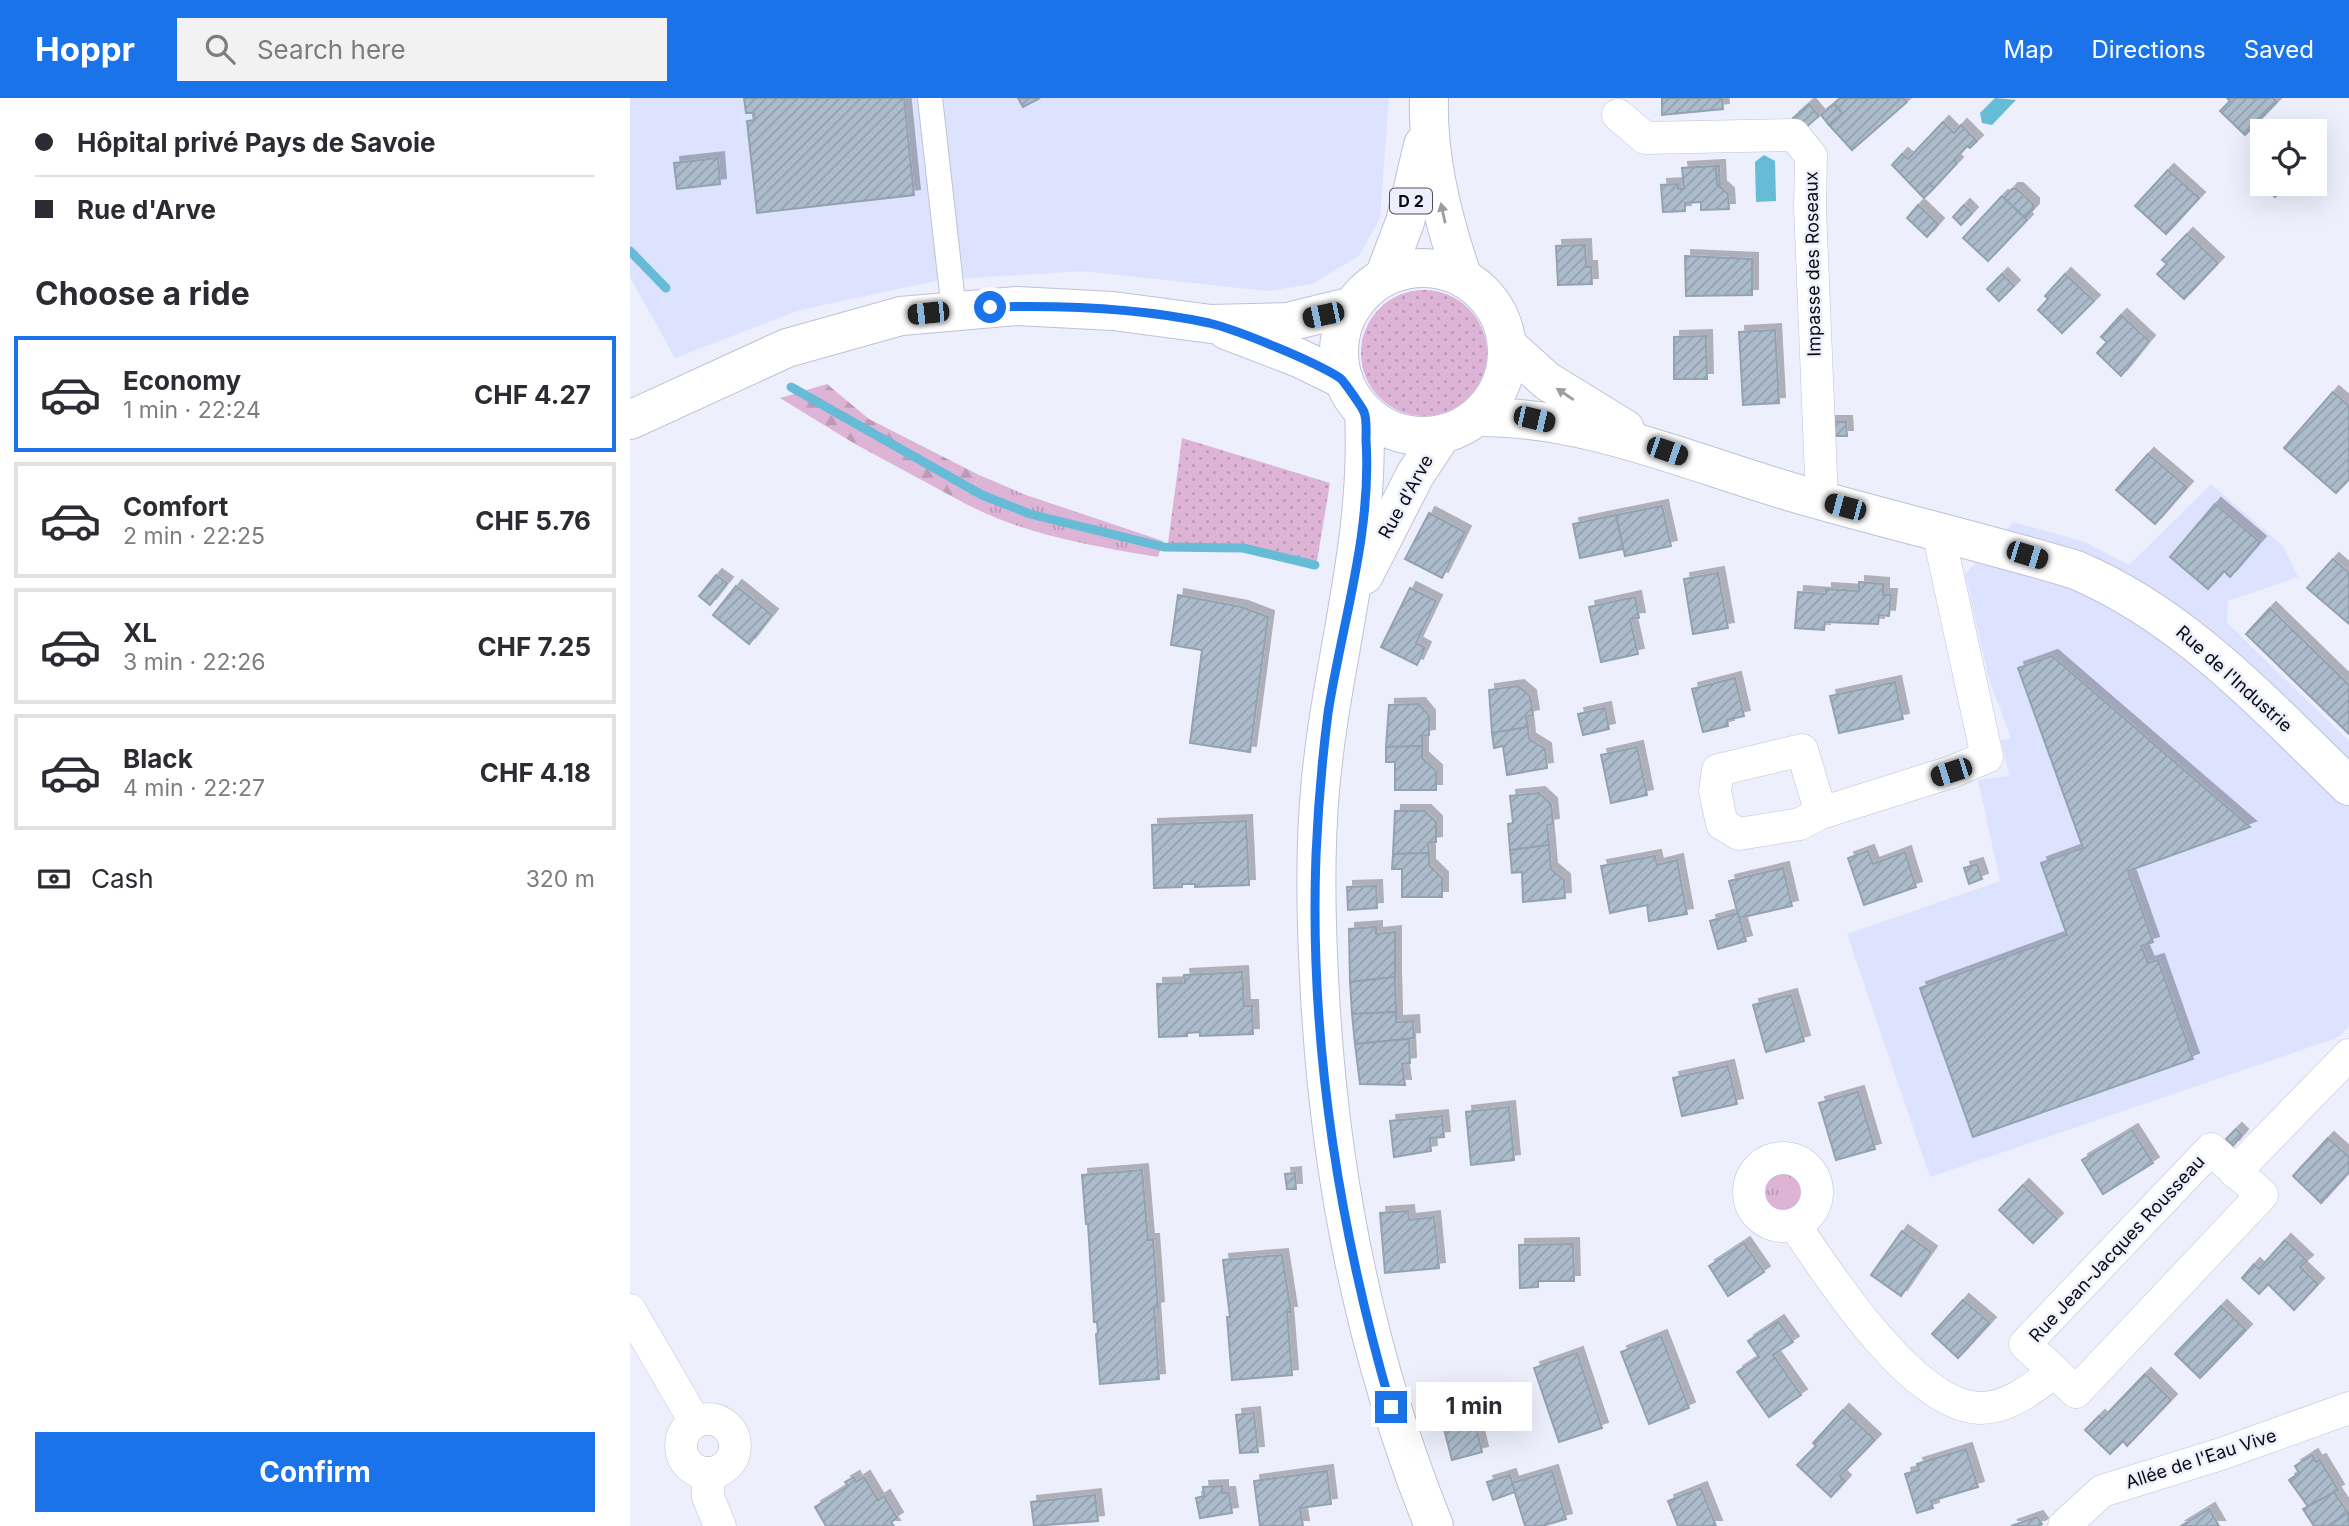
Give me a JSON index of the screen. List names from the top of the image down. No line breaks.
{"streets":{"main road":["D 2","Rue d'Arve","Rue de l'Industrie"],"street":["Impasse des Roseaux","Rue Jean-Jacques Rousseau","Allée de l'Eau Vive"]},"crossings":[["D 2","Rue d'Arve"],["D 2","Rue de l'Industrie"],["Impasse des Roseaux","Rue de l'Industrie"],["Rue d'Arve","Rue de l'Industrie"]],"page":{"header":"Hoppr","search":"Search here","nav":["Map","Directions","Saved"],"banner":["Hôpital privé Pays de Savoie","Rue d'Arve"],"heading":"Choose a ride","list":[{"name":"Economy","note":"1 min · 22:24","value":"CHF 4.27"},{"name":"Comfort","note":"2 min · 22:25","value":"CHF 5.76"},{"name":"XL","note":"3 min · 22:26","value":"CHF 7.25"},{"name":"Black","note":"4 min · 22:27","value":"CHF 4.18"}],"pay":["Cash","320 m"],"bubble":"1 min","buttons":"Confirm"}}
